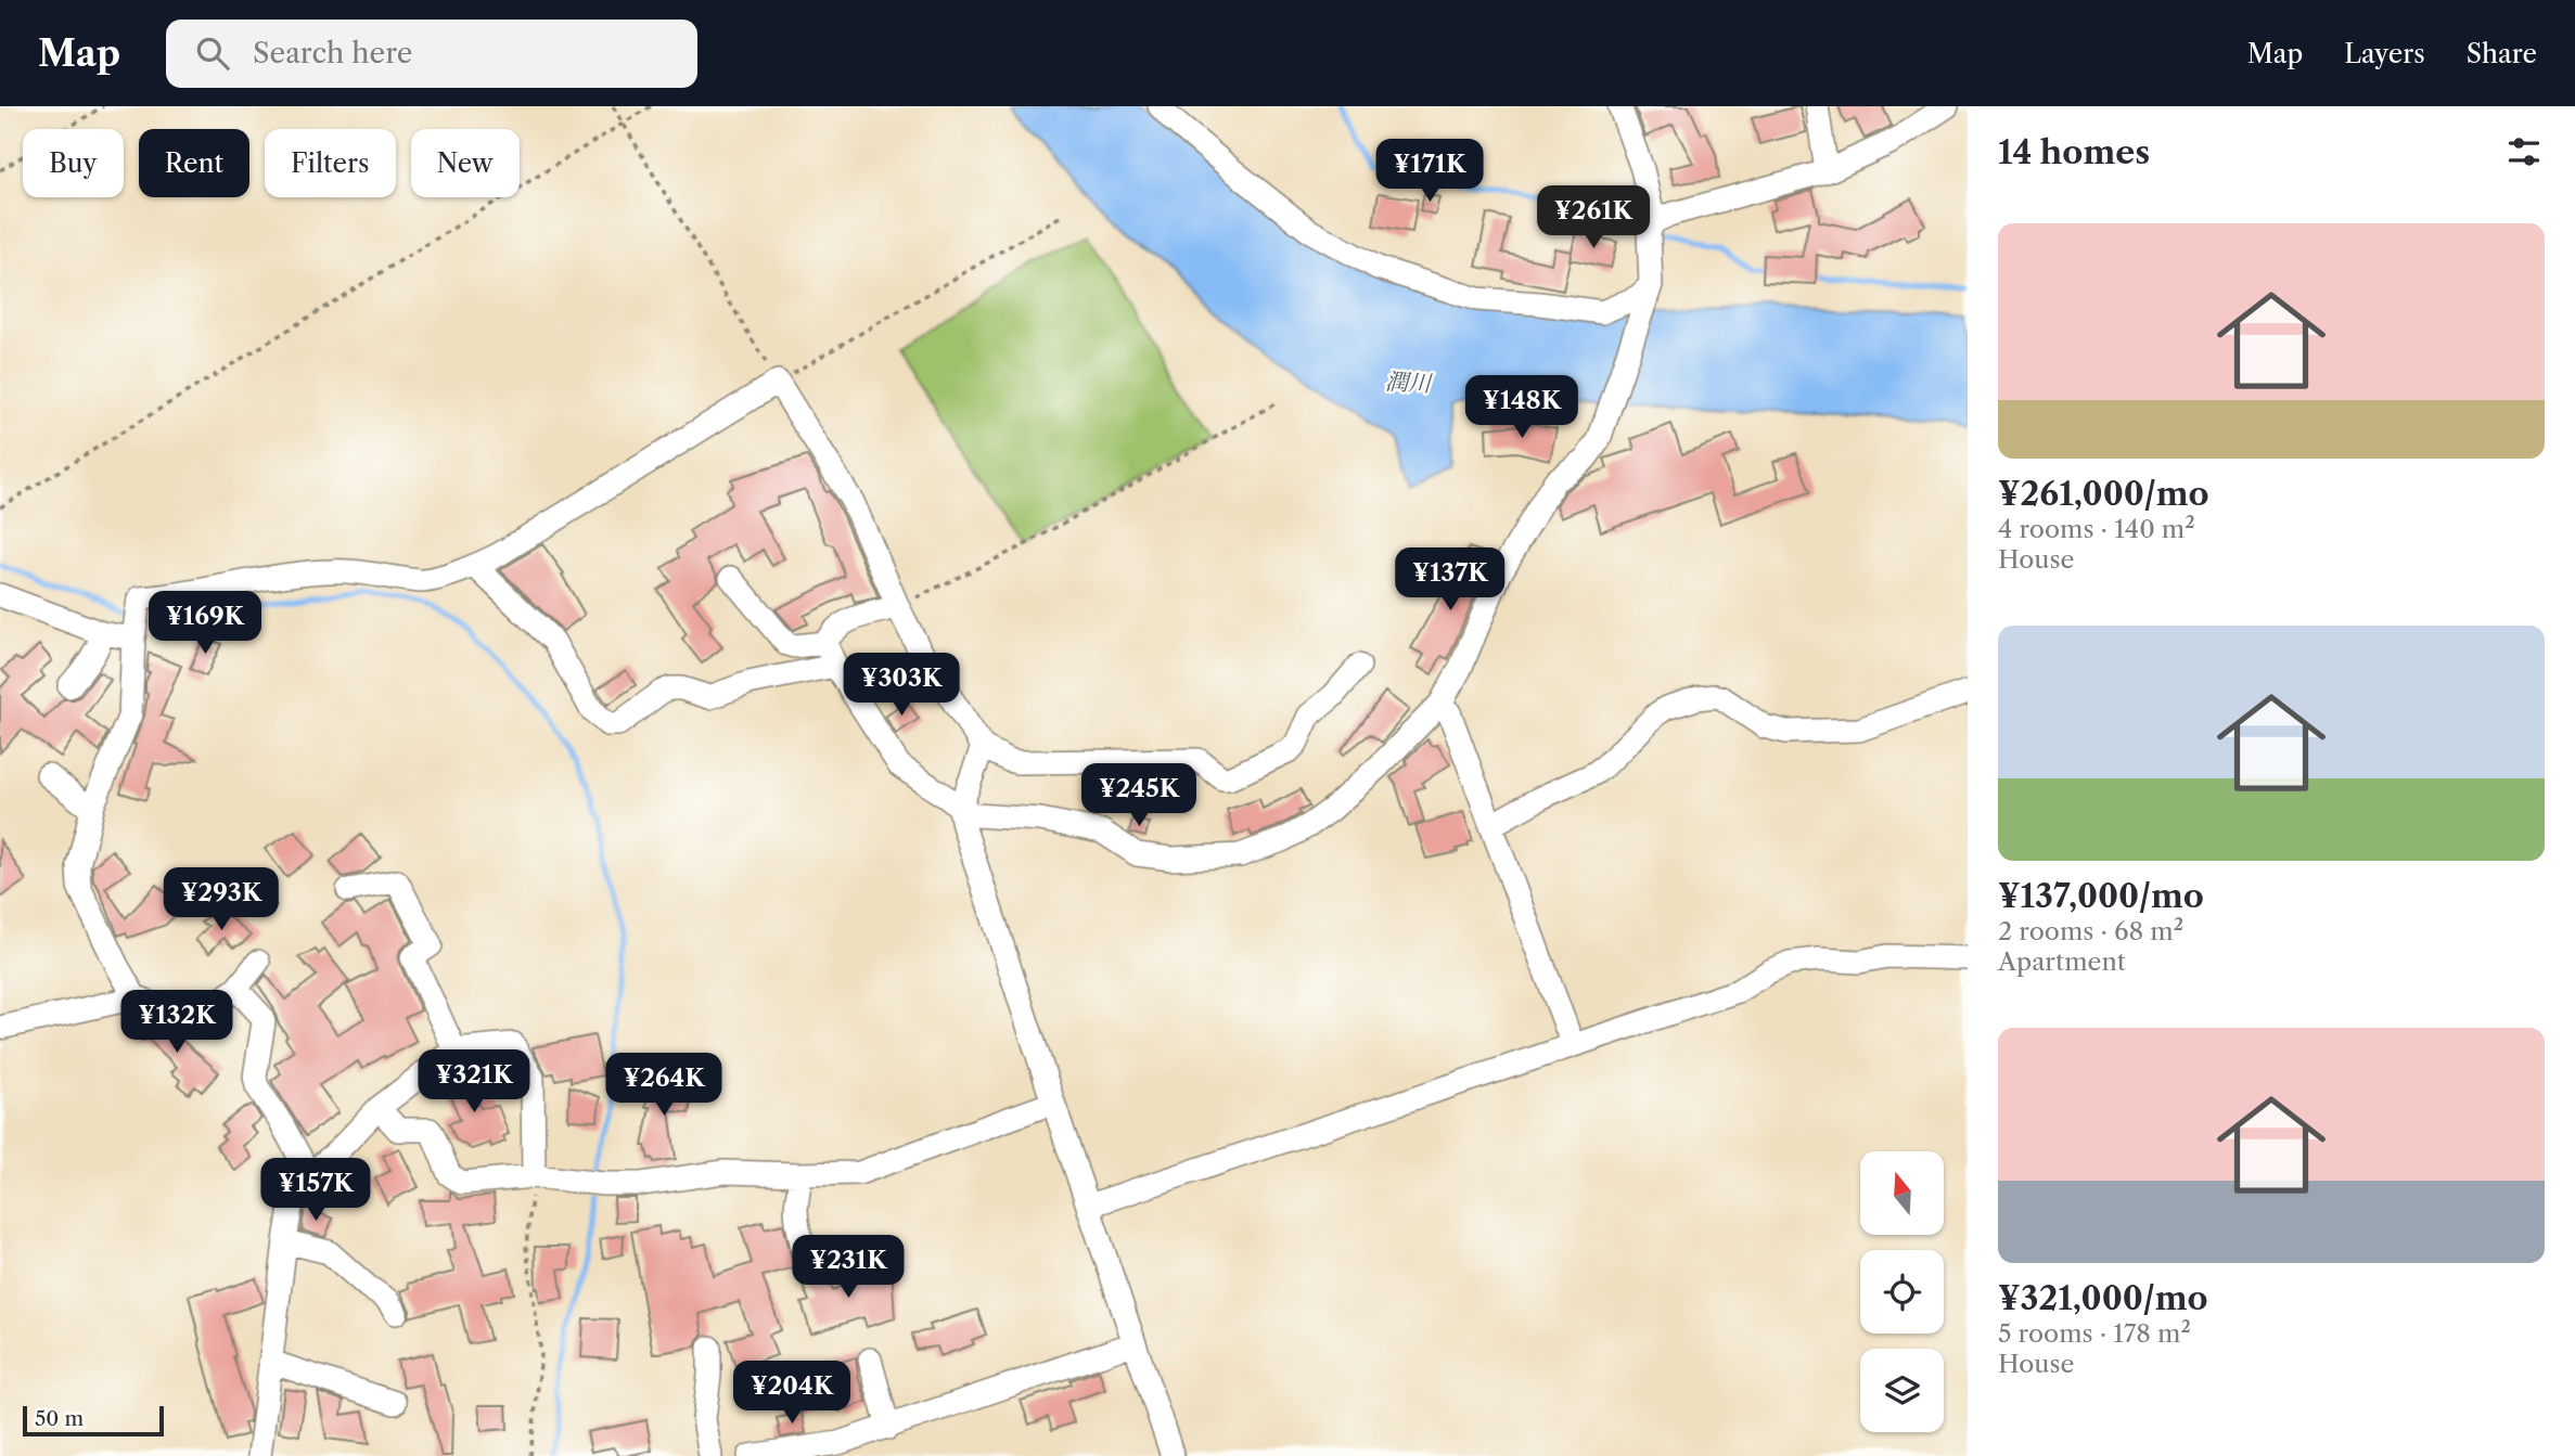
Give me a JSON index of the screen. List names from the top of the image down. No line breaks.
{"water":["潤川"],"scale_bar":"50 m","north":"top","page":{"header":"Map","search":"Search here","nav":["Map","Layers","Share"],"heading":"14 homes","chip":["Buy","Rent","Filters","New"],"price":["¥171K","¥261K","¥148K","¥137K","¥169K","¥303K","¥245K","¥293K","¥132K","¥321K","¥264K","¥157K","¥231K","¥204K"],"list":[{"name":"¥261,000/mo","note":"4 rooms · 140 m² · House"},{"name":"¥137,000/mo","note":"2 rooms · 68 m² · Apartment"},{"name":"¥321,000/mo","note":"5 rooms · 178 m² · House"}],"scale":"50 m"}}
